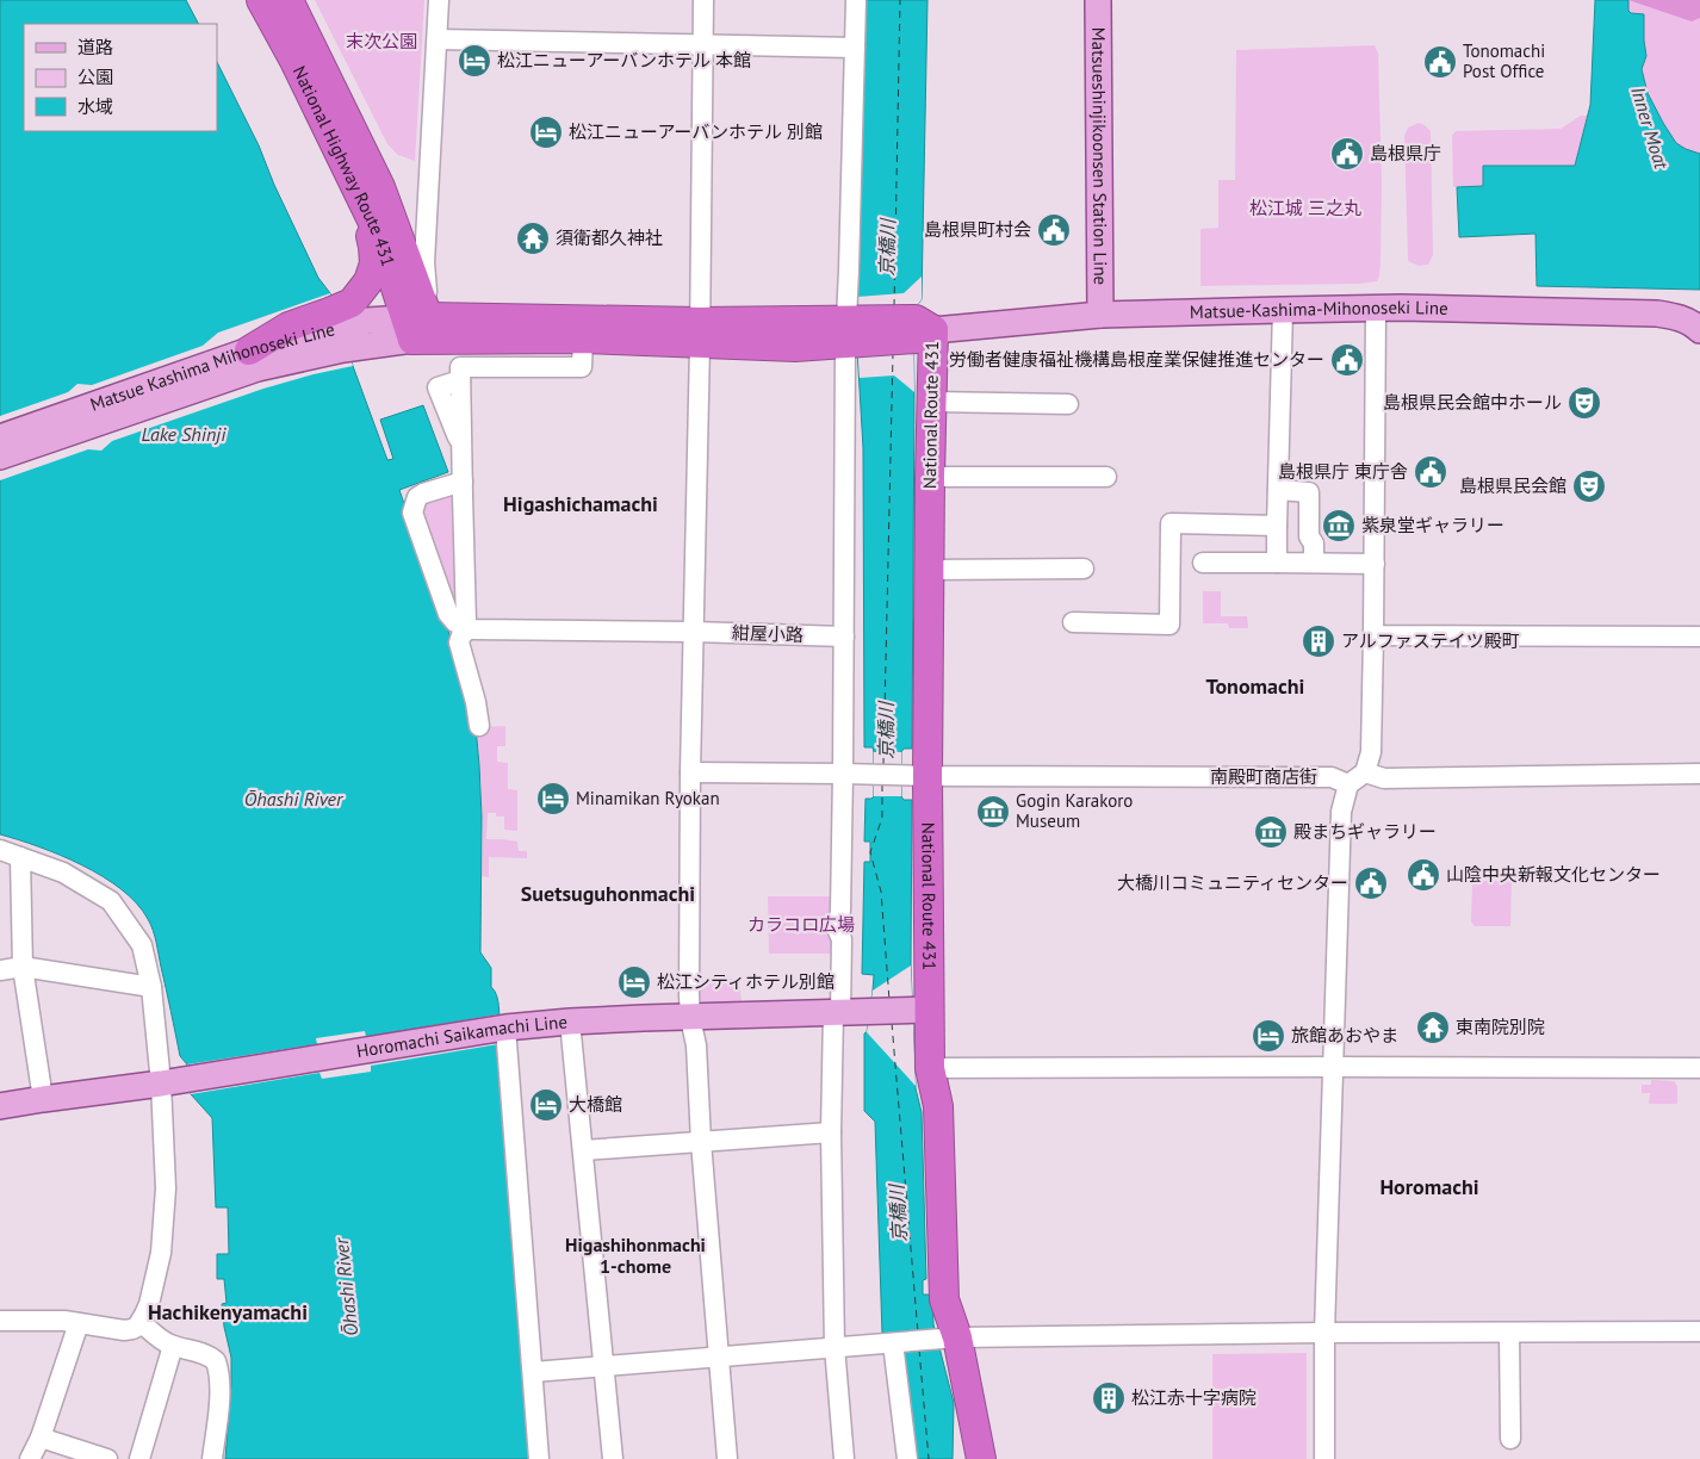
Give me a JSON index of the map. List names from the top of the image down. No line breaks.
{"streets":{"highway":["National Highway Route 431","National Route 431"],"main road":["Matsueshinjikoonsen Station Line","Matsue-Kashima-Mihonoseki Line","Matsue Kashima Mihonoseki Line","Horomachi Saikamachi Line"],"street":["紺屋小路","南殿町商店街"]},"crossings":[["Matsueshinjikoonsen Station Line","Matsue-Kashima-Mihonoseki Line"],["National Highway Route 431","Matsue Kashima Mihonoseki Line"],["National Highway Route 431","National Route 431"],["Matsue-Kashima-Mihonoseki Line","National Route 431"],["Matsue Kashima Mihonoseki Line","National Route 431"],["National Route 431","南殿町商店街"],["National Route 431","Horomachi Saikamachi Line"]],"districts":["Higashichamachi","Tonomachi","Suetsuguhonmachi","Horomachi","Higashihonmachi 1-chome","Hachikenyamachi"],"water":["Inner Moat","京橋川","Lake Shinji","Ōhashi River"],"parks":["末次公園","松江城 三之丸","カラコロ広場"],"places":{"hotel":["松江ニューアーバンホテル 本館","松江ニューアーバンホテル 別館","Minamikan Ryokan","松江シティホテル別館","旅館あおやま","大橋館"],"public building":["Tonomachi Post Office","島根県庁","島根県町村会","労働者健康福祉機構島根産業保健推進センター","島根県庁 東庁舎","山陰中央新報文化センター","大橋川コミュニティセンター"],"temple":["須衛都久神社","東南院別院"],"theatre":["島根県民会館中ホール","島根県民会館"],"museum":["紫泉堂ギャラリー","Gogin Karakoro Museum","殿まちギャラリー"],"building":["アルファステイツ殿町","松江赤十字病院"]},"legend":["道路","公園","水域"]}
